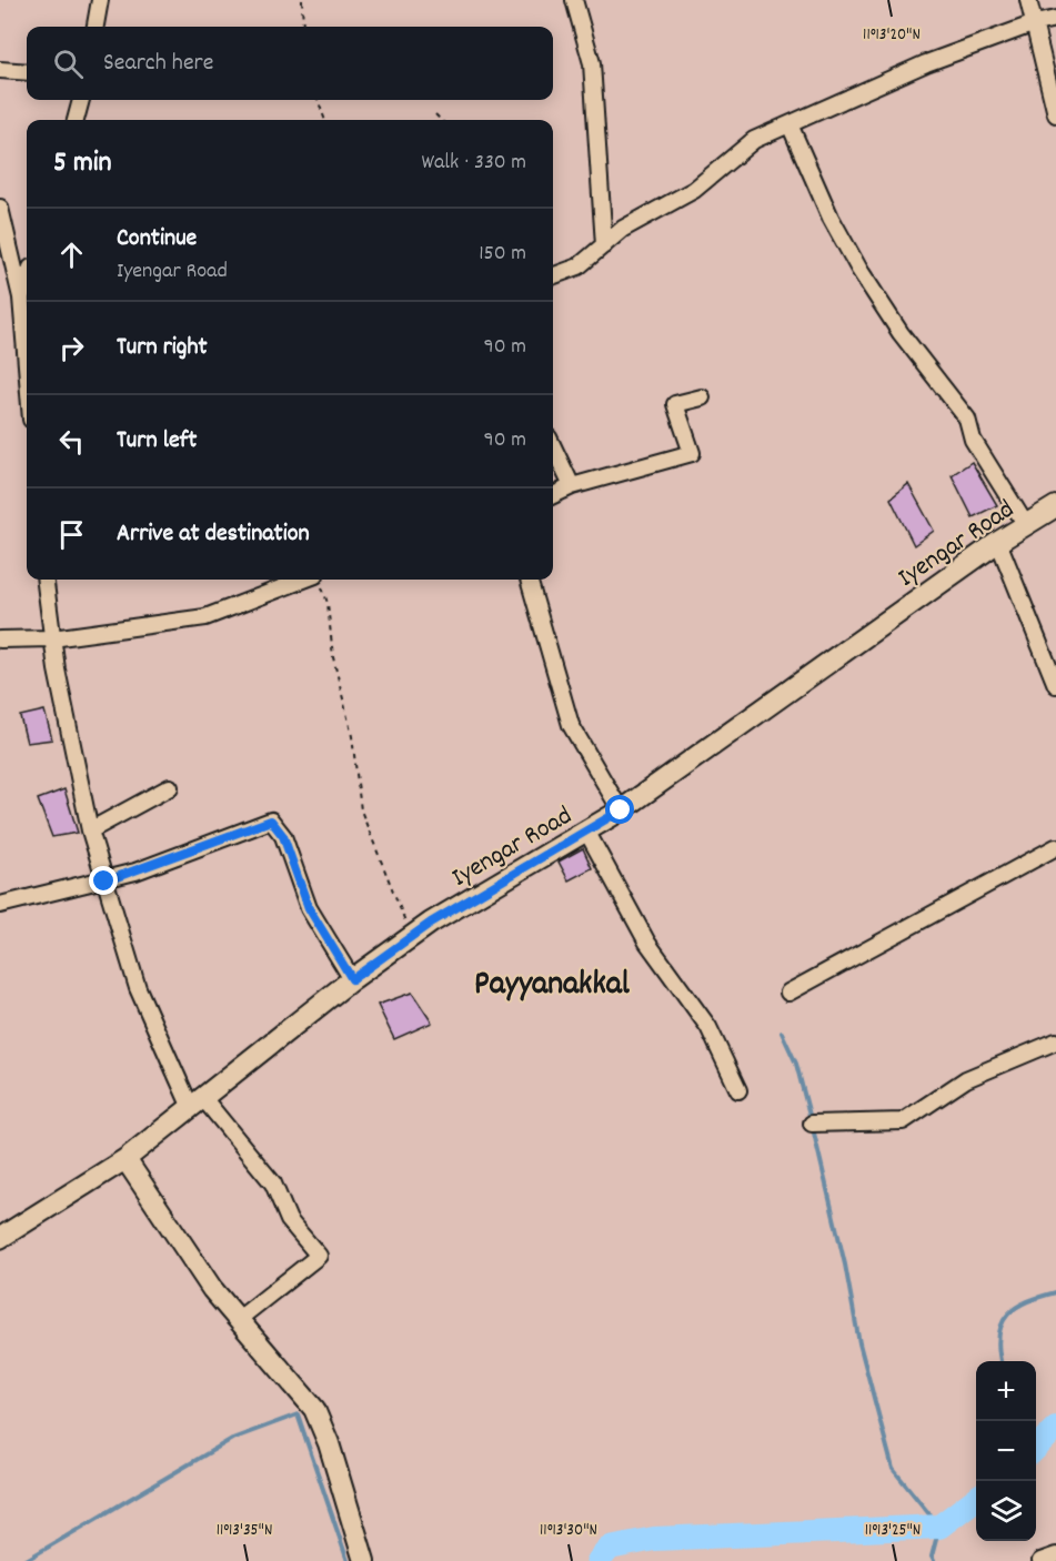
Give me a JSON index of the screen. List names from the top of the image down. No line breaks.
{"streets":{"main road":["Iyengar Road"]},"districts":["Payyanakkal"],"page":{"search":"Search here","heading":["5 min","Walk · 330 m"],"list":[["Continue","Iyengar Road","150 m"],["Turn right","90 m"],["Turn left","90 m"],"Arrive at destination"],"map_buttons":["+","−"]},"coordinates":["11°13'20\"N","11°13'35\"N","11°13'30\"N","11°13'25\"N"]}
